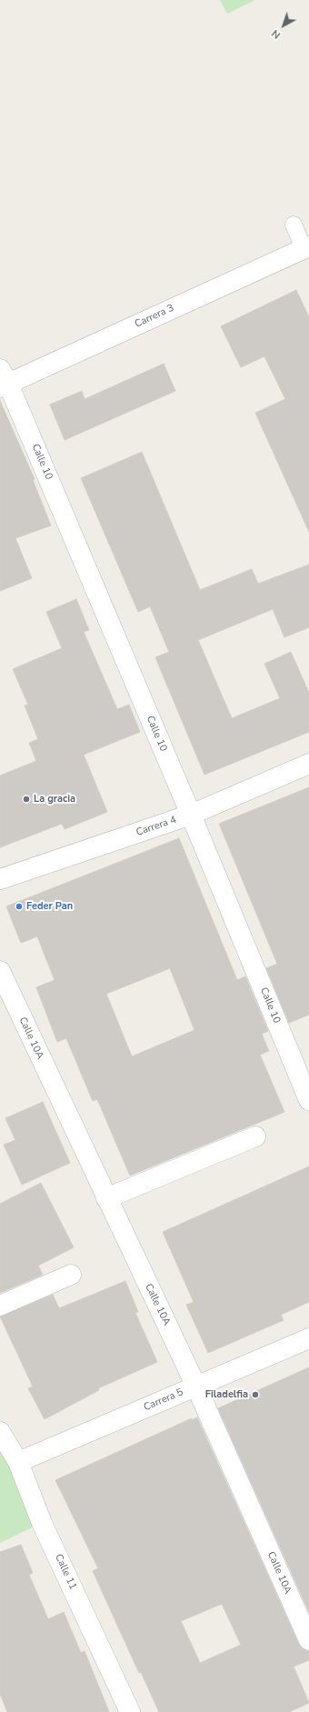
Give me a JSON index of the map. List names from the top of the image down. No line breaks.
{"streets":{"street":["Carrera 3","Calle 10","Carrera 4","Calle 10A","Carrera 5","Calle 11"]},"crossings":[["Carrera 3","Calle 10"],["Calle 10","Carrera 4"],["Calle 10A","Carrera 5"],["Carrera 5","Calle 11"]],"places":["La gracia","Feder Pan","Filadelfia"],"north":"bottom left"}
